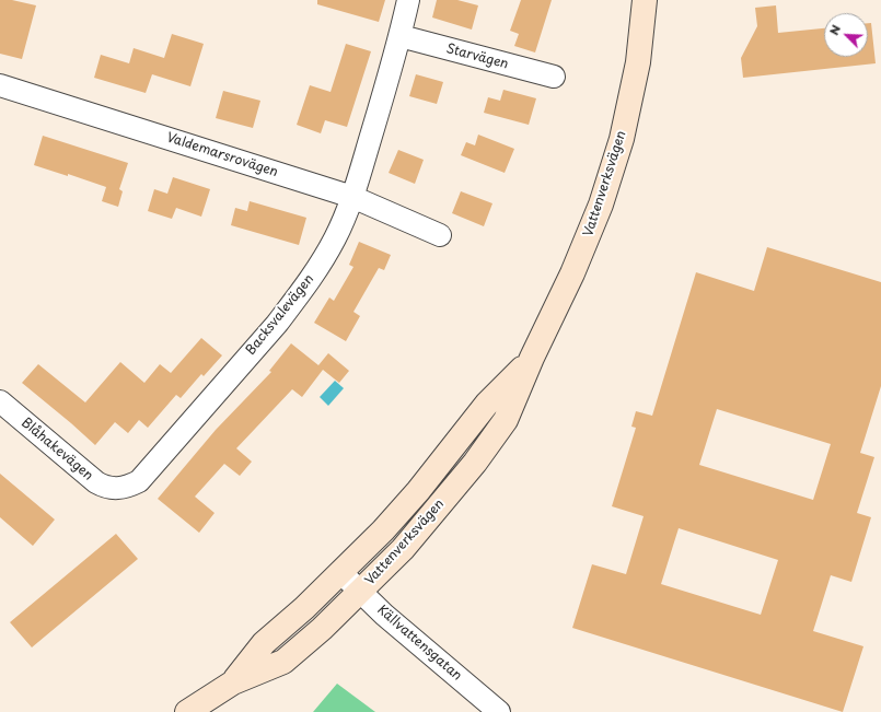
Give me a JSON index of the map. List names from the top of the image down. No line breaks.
{"streets":{"street":["Starvägen","Valdemarsrovägen","Vattenverksvägen","Backsvalevägen","Blåhakevägen","Källvattensgatan"]},"crossings":[["Starvägen","Backsvalevägen"],["Valdemarsrovägen","Backsvalevägen"],["Vattenverksvägen","Källvattensgatan"],["Backsvalevägen","Blåhakevägen"]],"north":"top left"}
